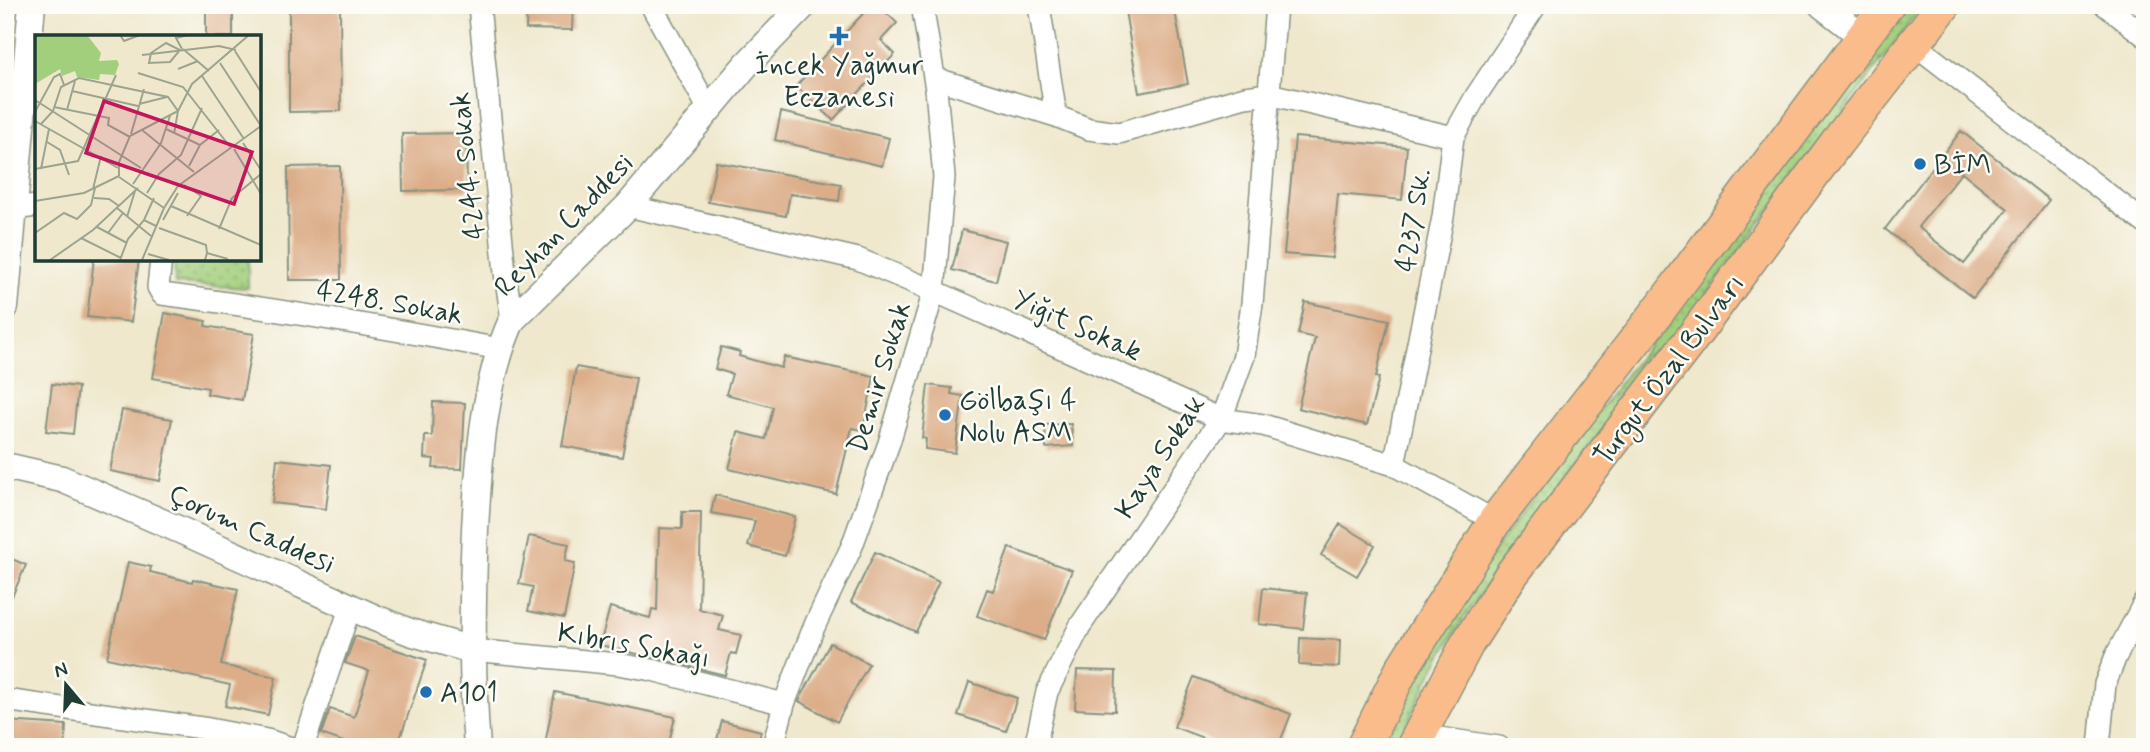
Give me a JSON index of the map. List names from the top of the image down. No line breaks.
{"streets":{"main road":["Turgut Özal Bulvarı"],"street":["4244. Sokak","4237 Sk.","Reyhan Caddesi","4248. Sokak","Yiğit Sokak","Demir Sokak","Kaya Sokak","Çorum Caddesi","Kıbrıs Sokağı"]},"crossings":[["4244. Sokak","Reyhan Caddesi"],["4237 Sk.","Yiğit Sokak"],["Reyhan Caddesi","4248. Sokak"],["Reyhan Caddesi","Yiğit Sokak"],["Reyhan Caddesi","Çorum Caddesi"],["Reyhan Caddesi","Kıbrıs Sokağı"],["Yiğit Sokak","Turgut Özal Bulvarı"],["Yiğit Sokak","Demir Sokak"],["Yiğit Sokak","Kaya Sokak"],["Demir Sokak","Kıbrıs Sokağı"],["Çorum Caddesi","Kıbrıs Sokağı"]],"places":{"health":["İncek Yağmur Eczanesi"],"other":["BİM","Gölbaşı 4 Nolu ASM","A101"]},"north":"top"}
